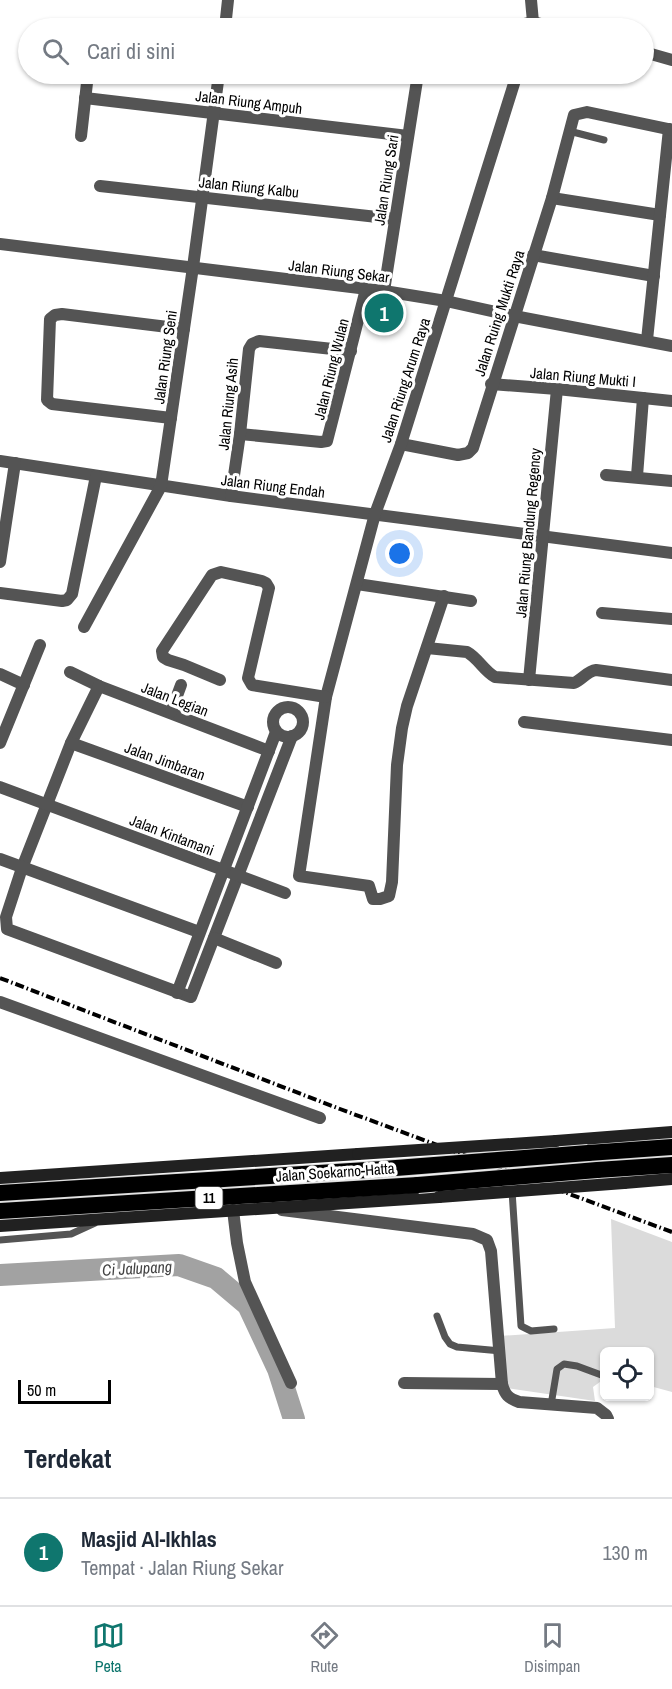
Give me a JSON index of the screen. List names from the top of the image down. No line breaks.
{"streets":{"highway":["Jalan Soekarno-Hatta","11"],"street":["Jalan Riung Ampuh","Jalan Riung Sari","Jalan Riung Kalbu","Jalan Riung Sekar","Jalan Ruing Mukti Raya","Jalan Riung Seni","Jalan Riung Wulan","Jalan Riung Mukti I","Jalan Riung Arum Raya","Jalan Riung Asih","Jalan Riung Endah","Jalan Riung Bandung Regency","Jalan Legian","Jalan Jimbaran","Jalan Kintamani"]},"crossings":[["Jalan Riung Ampuh","Jalan Riung Sari"],["Jalan Riung Ampuh","Jalan Riung Seni"],["Jalan Riung Sari","Jalan Riung Kalbu"],["Jalan Riung Sari","Jalan Riung Sekar"],["Jalan Riung Kalbu","Jalan Riung Seni"],["Jalan Riung Sekar","Jalan Ruing Mukti Raya"],["Jalan Riung Sekar","Jalan Riung Seni"],["Jalan Riung Sekar","Jalan Riung Wulan"],["Jalan Riung Sekar","Jalan Riung Arum Raya"],["Jalan Ruing Mukti Raya","Jalan Riung Mukti I"],["Jalan Ruing Mukti Raya","Jalan Riung Arum Raya"],["Jalan Riung Seni","Jalan Riung Endah"],["Jalan Riung Wulan","Jalan Riung Asih"],["Jalan Riung Mukti I","Jalan Riung Bandung Regency"],["Jalan Riung Arum Raya","Jalan Riung Endah"],["Jalan Riung Asih","Jalan Riung Endah"],["Jalan Riung Endah","Jalan Riung Bandung Regency"]],"water":["Ci Jalupang"],"scale_bar":"50 m","page":{"search":"Cari di sini","pins":"1","scale":"50 m","heading":"Terdekat","list":[{"mark":"1","name":"Masjid Al-Ikhlas","note":"Tempat · Jalan Riung Sekar","value":"130 m"}],"nav":["Peta","Rute","Disimpan"]}}
